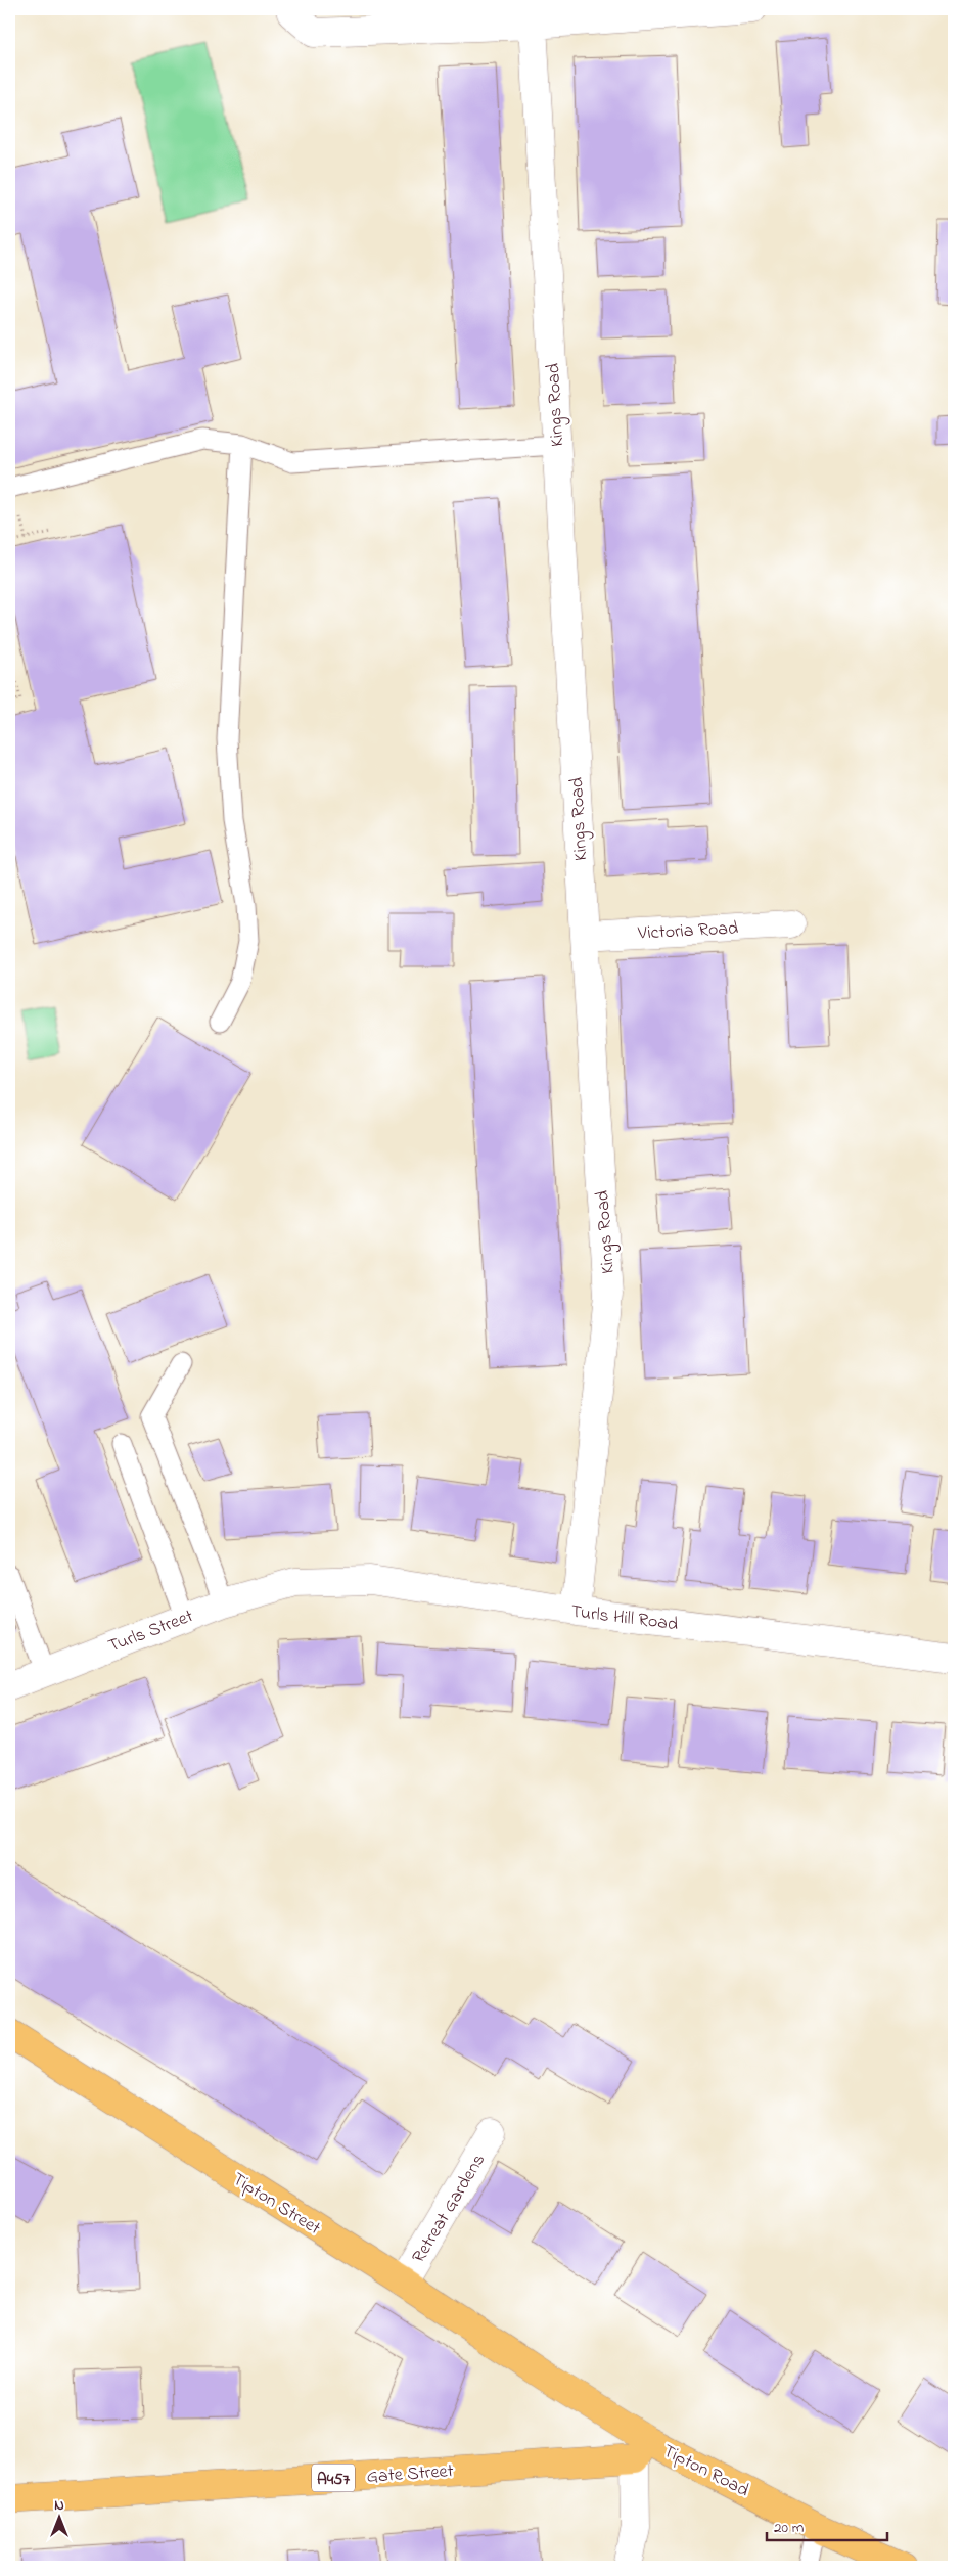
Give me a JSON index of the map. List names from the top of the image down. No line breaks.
{"streets":{"main road":["Tipton Street","Tipton Road","Gate Street","A457"],"street":["Kings Road","Victoria Road","Turls Hill Road","Turls Street","Retreat Gardens"]},"crossings":[["Kings Road","Victoria Road"],["Kings Road","Turls Hill Road"],["Turls Hill Road","Turls Street"],["Tipton Street","Retreat Gardens"],["Tipton Street","Tipton Road"],["Tipton Road","Gate Street"]],"scale_bar":"20 m","north":"top"}
